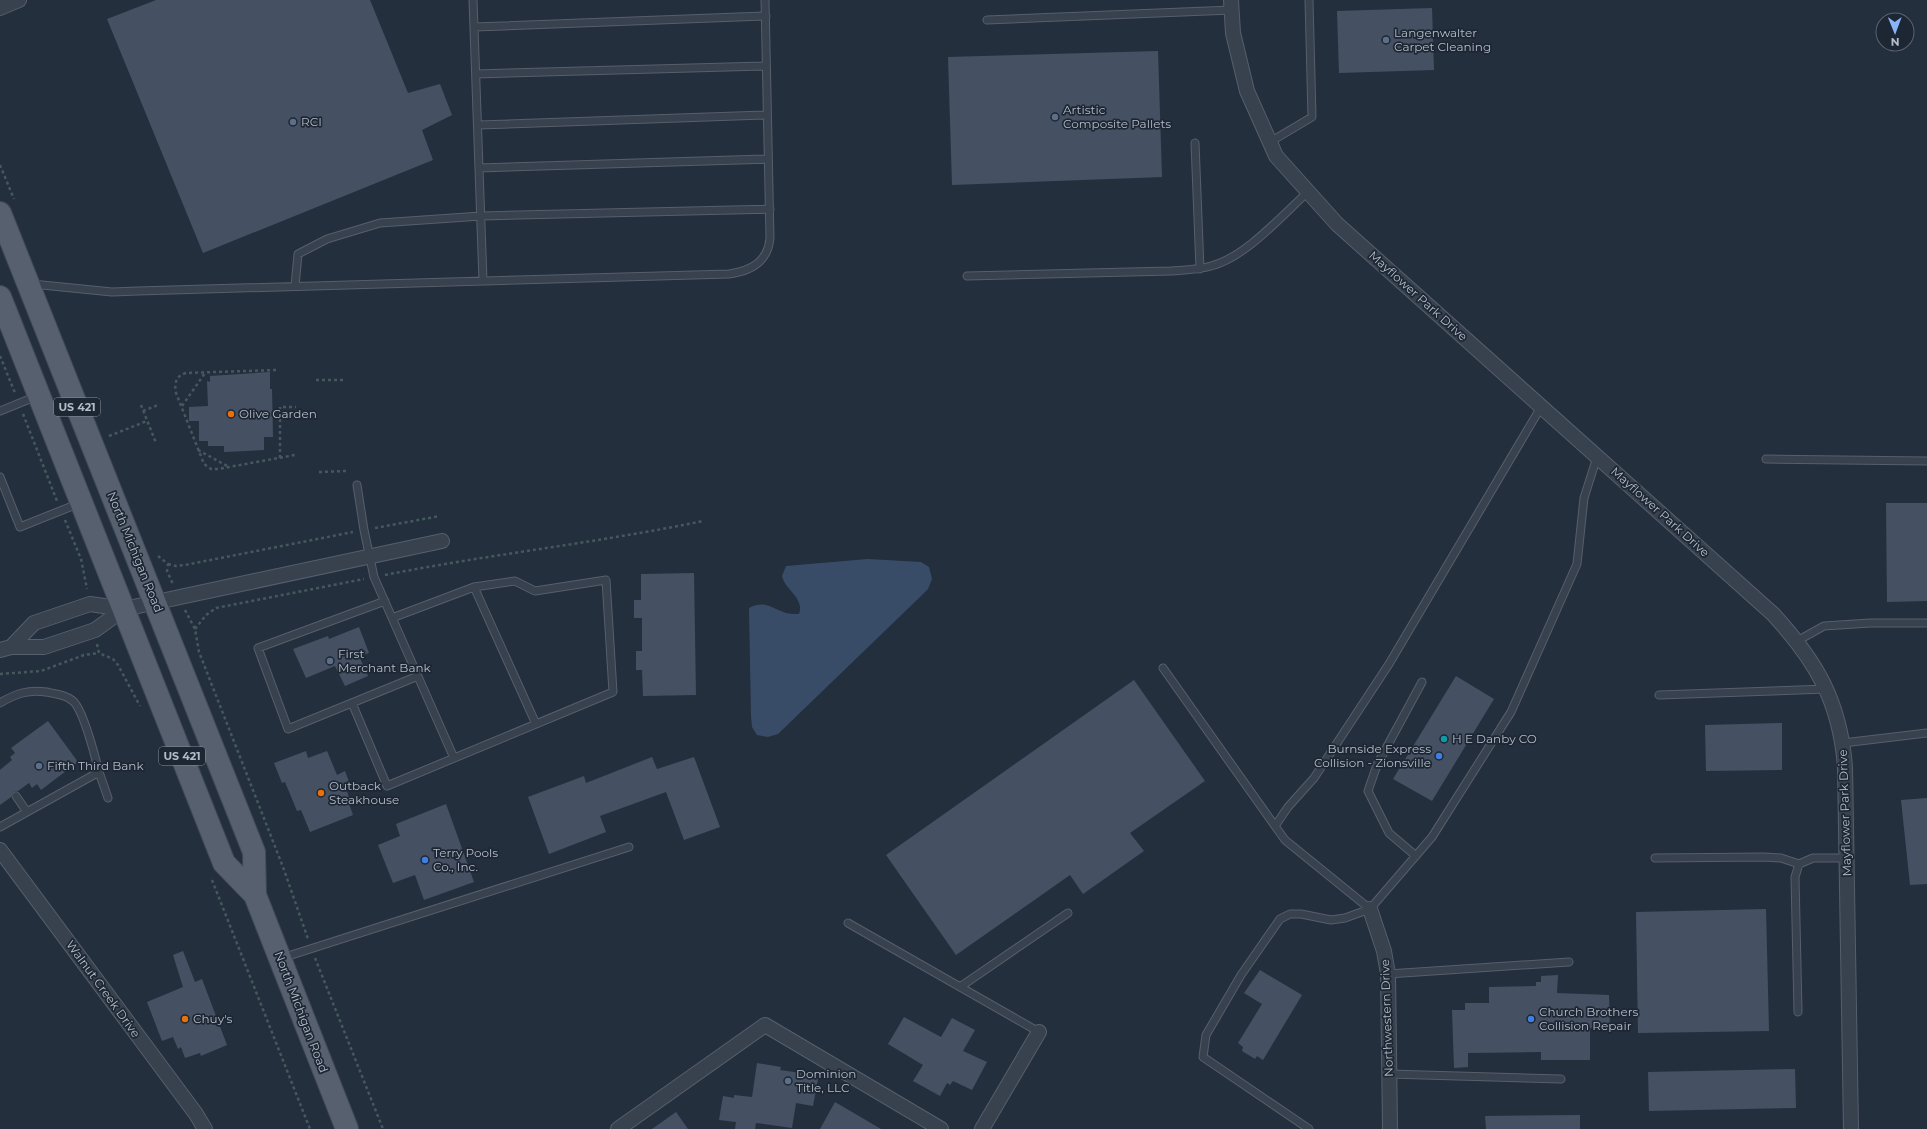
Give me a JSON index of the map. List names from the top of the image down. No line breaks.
{"streets":{"main road":["US 421","North Michigan Road"],"street":["Mayflower Park Drive","Walnut Creek Drive","Northwestern Drive"]},"places":["Langenwalter Carpet Cleaning","Artistic Composite Pallets","RCI","Olive Garden","First Merchant Bank","H E Danby CO","Burnside Express Collision - Zionsville","Fifth Third Bank","Outback Steakhouse","Terry Pools Co., Inc.","Chuy's","Church Brothers Collision Repair","Dominion Title, LLC"],"north":"bottom"}
